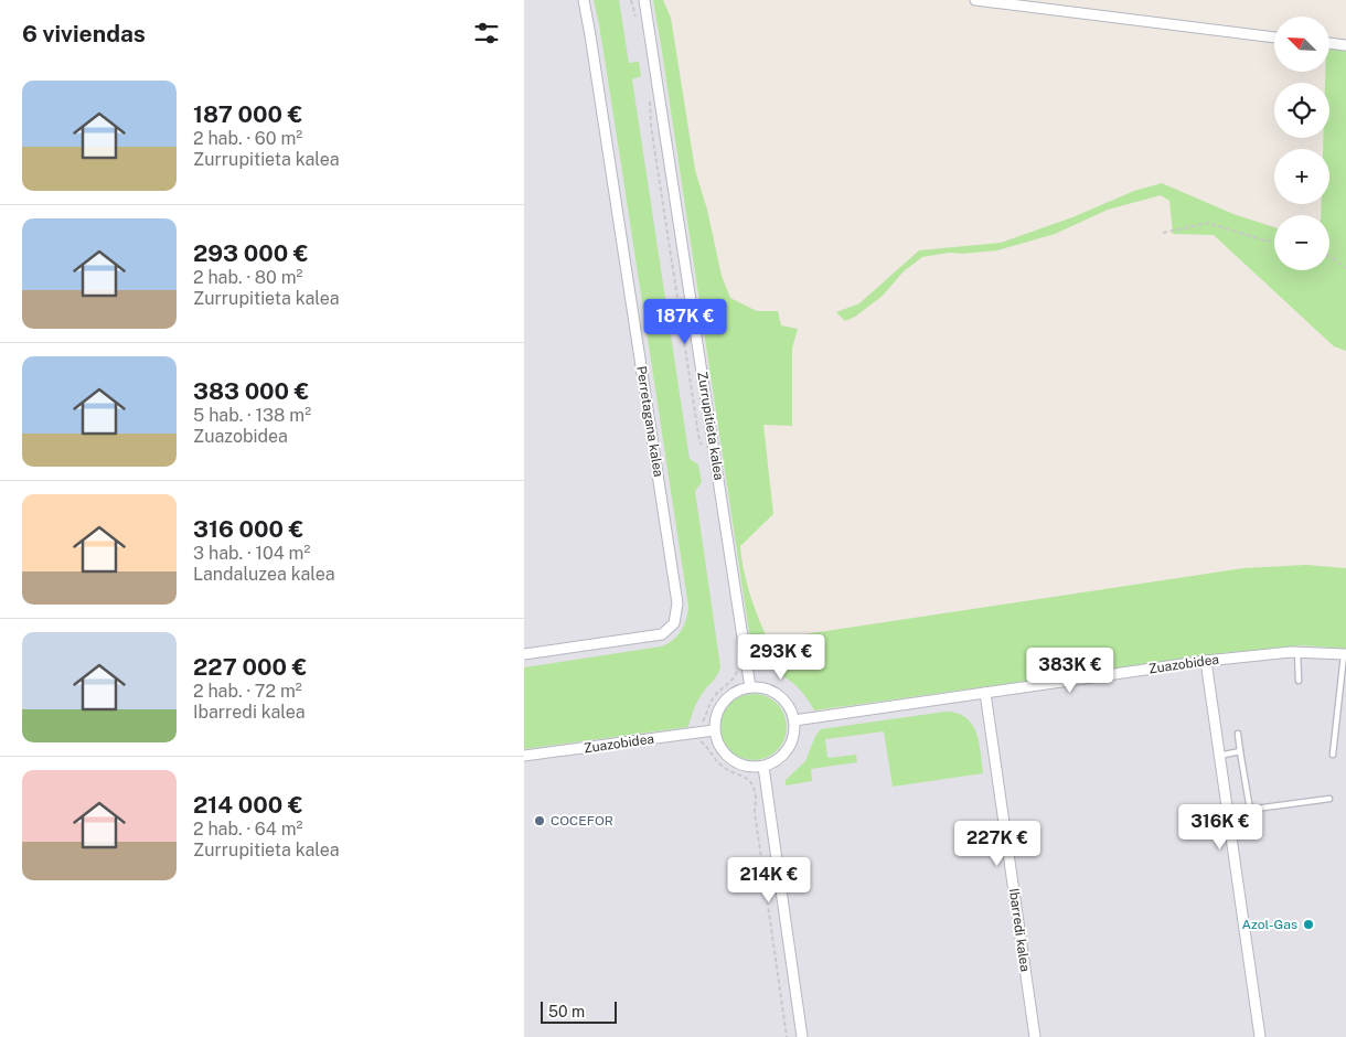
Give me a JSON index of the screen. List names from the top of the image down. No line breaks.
{"streets":{"street":["Perretagana kalea","Zurrupitieta kalea","Zuazobidea","Ibarredi kalea"]},"crossings":[["Zurrupitieta kalea","Zuazobidea"],["Zuazobidea","Ibarredi kalea"]],"places":["COCEFOR","Azol-Gas"],"scale_bar":"50 m","north":"top left","page":{"heading":"6 viviendas","map_buttons":["+","−"],"list":[{"name":"187 000 €","note":"2 hab. · 60 m² · Zurrupitieta kalea"},{"name":"293 000 €","note":"2 hab. · 80 m² · Zurrupitieta kalea"},{"name":"383 000 €","note":"5 hab. · 138 m² · Zuazobidea"},{"name":"316 000 €","note":"3 hab. · 104 m² · Landaluzea kalea"},{"name":"227 000 €","note":"2 hab. · 72 m² · Ibarredi kalea"},{"name":"214 000 €","note":"2 hab. · 64 m² · Zurrupitieta kalea"}],"price":["187K €","293K €","383K €","316K €","227K €","214K €"],"scale":"50 m"}}
